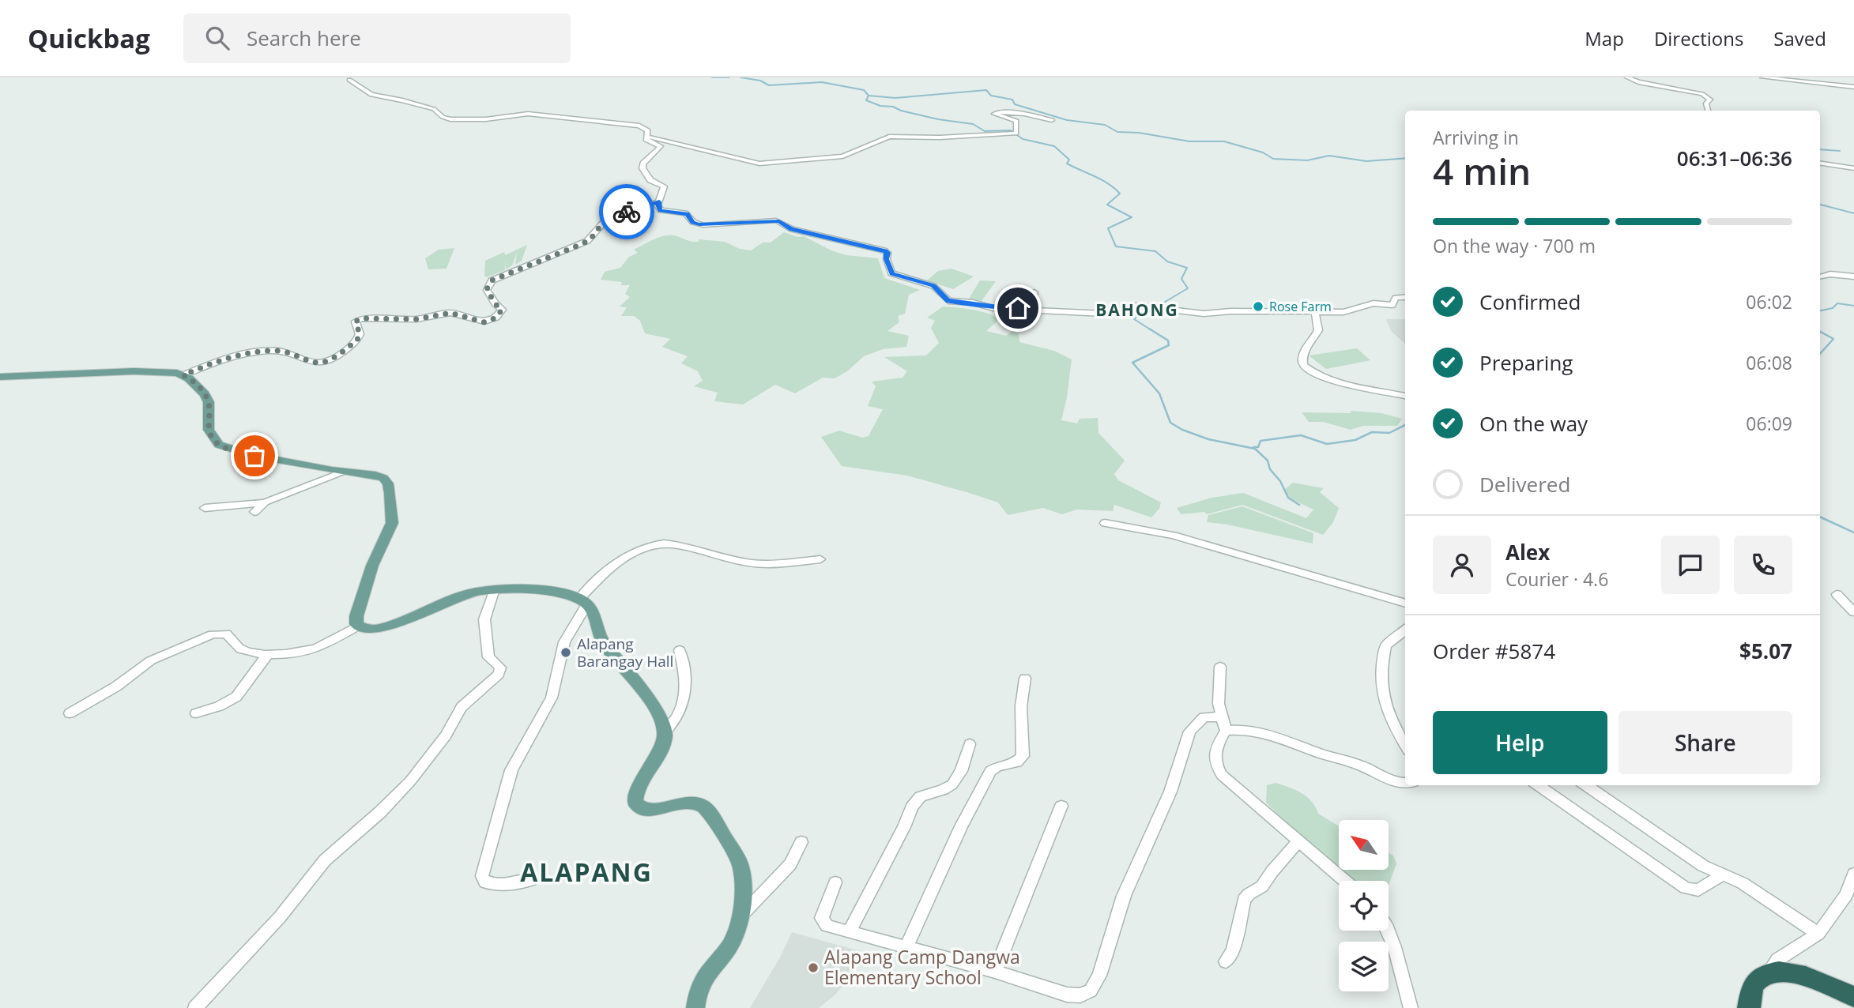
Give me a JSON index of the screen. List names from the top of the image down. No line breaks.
{"districts":["BAHONG","ALAPANG"],"places":["Rose Farm","Alapang Barangay Hall","Alapang Camp Dangwa Elementary School"],"north":"top left","page":{"header":"Quickbag","search":"Search here","nav":["Map","Directions","Saved"],"heading":["4 min","Arriving in","06:31–06:36"],"panel":["Alex","Courier · 4.6","Order #5874","$5.07"],"bar":"On the way · 700 m","list":[["Confirmed","06:02"],["Preparing","06:08"],["On the way","06:09"],"Delivered"],"buttons":["Help","Share"]}}
